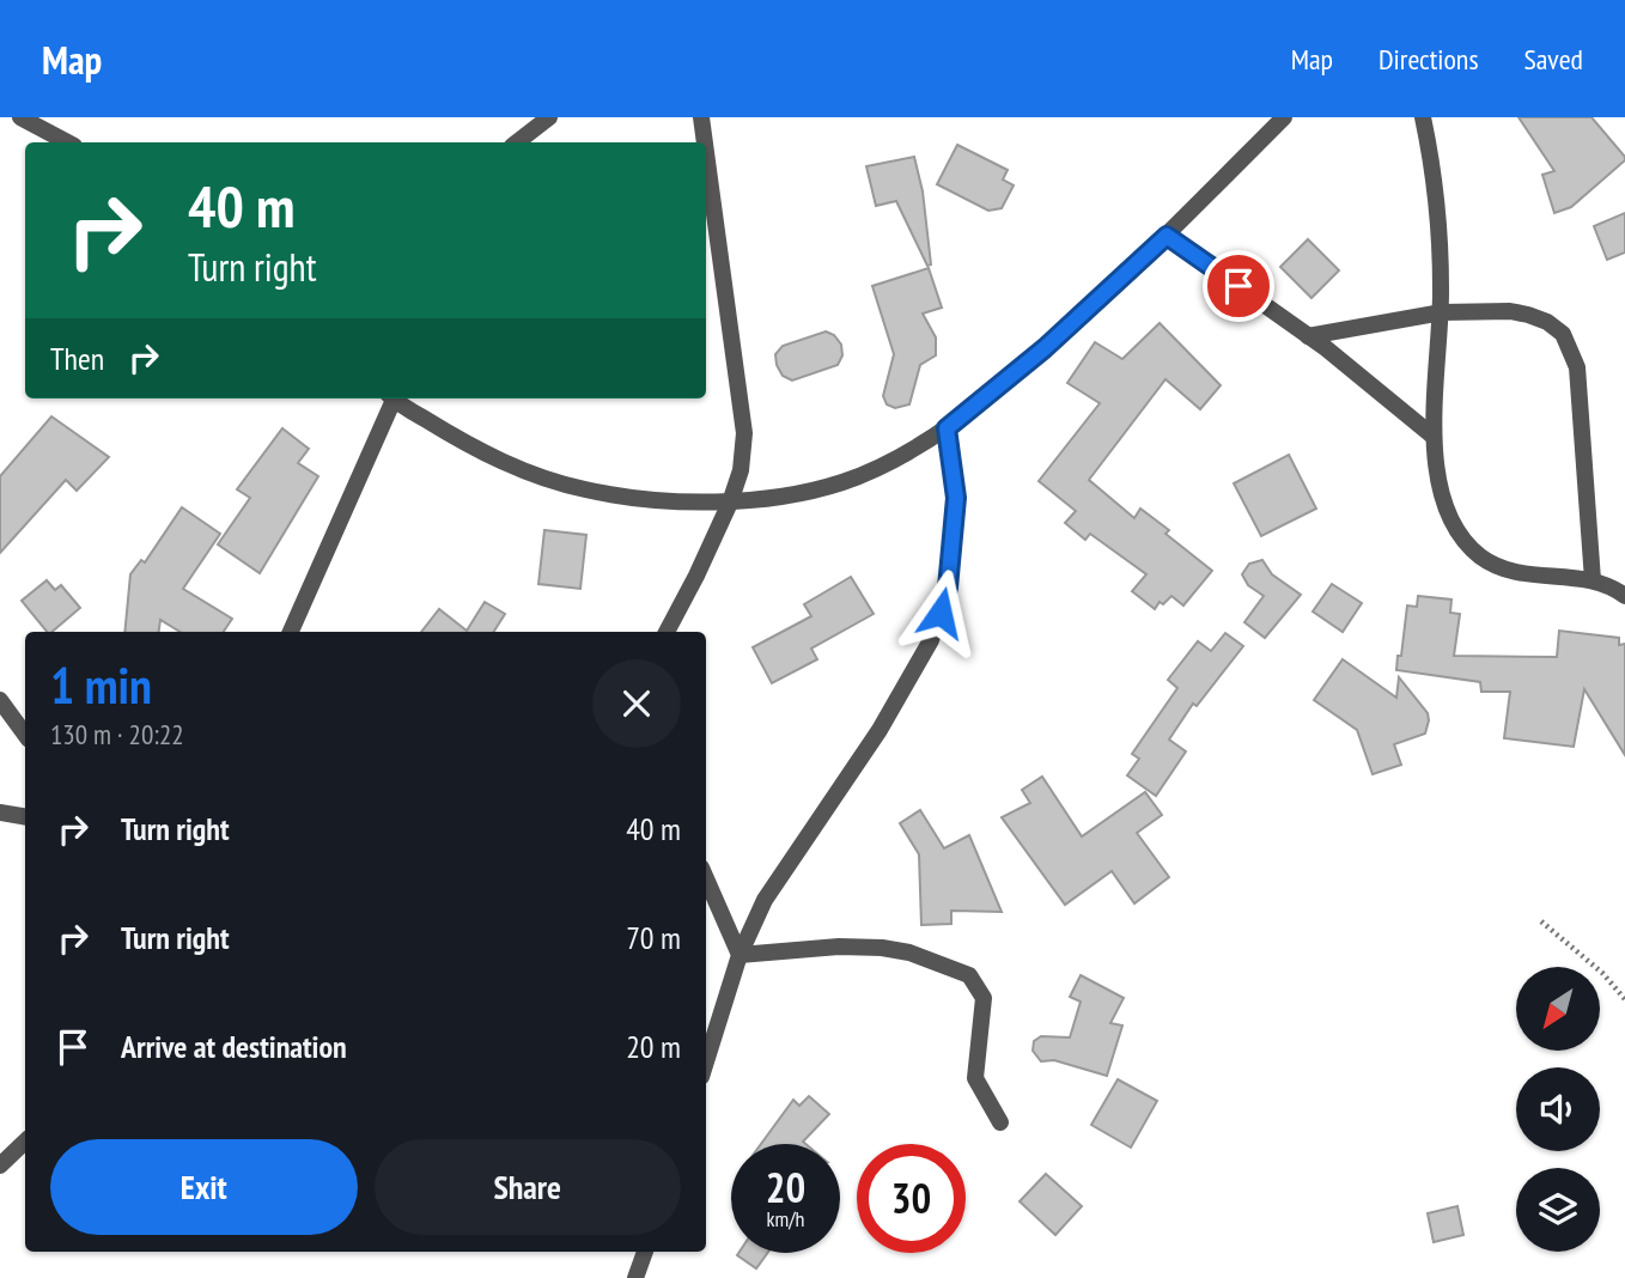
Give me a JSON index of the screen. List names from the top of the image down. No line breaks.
{"north":"bottom left","page":{"header":"Map","nav":["Map","Directions","Saved"],"turn":["40 m","Turn right"],"then":"Then","heading":["1 min","130 m · 20:22"],"list":[{"name":"Turn right","value":"40 m"},{"name":"Turn right","value":"70 m"},{"name":"Arrive at destination","value":"20 m"}],"buttons":["Exit","Share"],"speed":"20 km/h","limit":"30"}}
